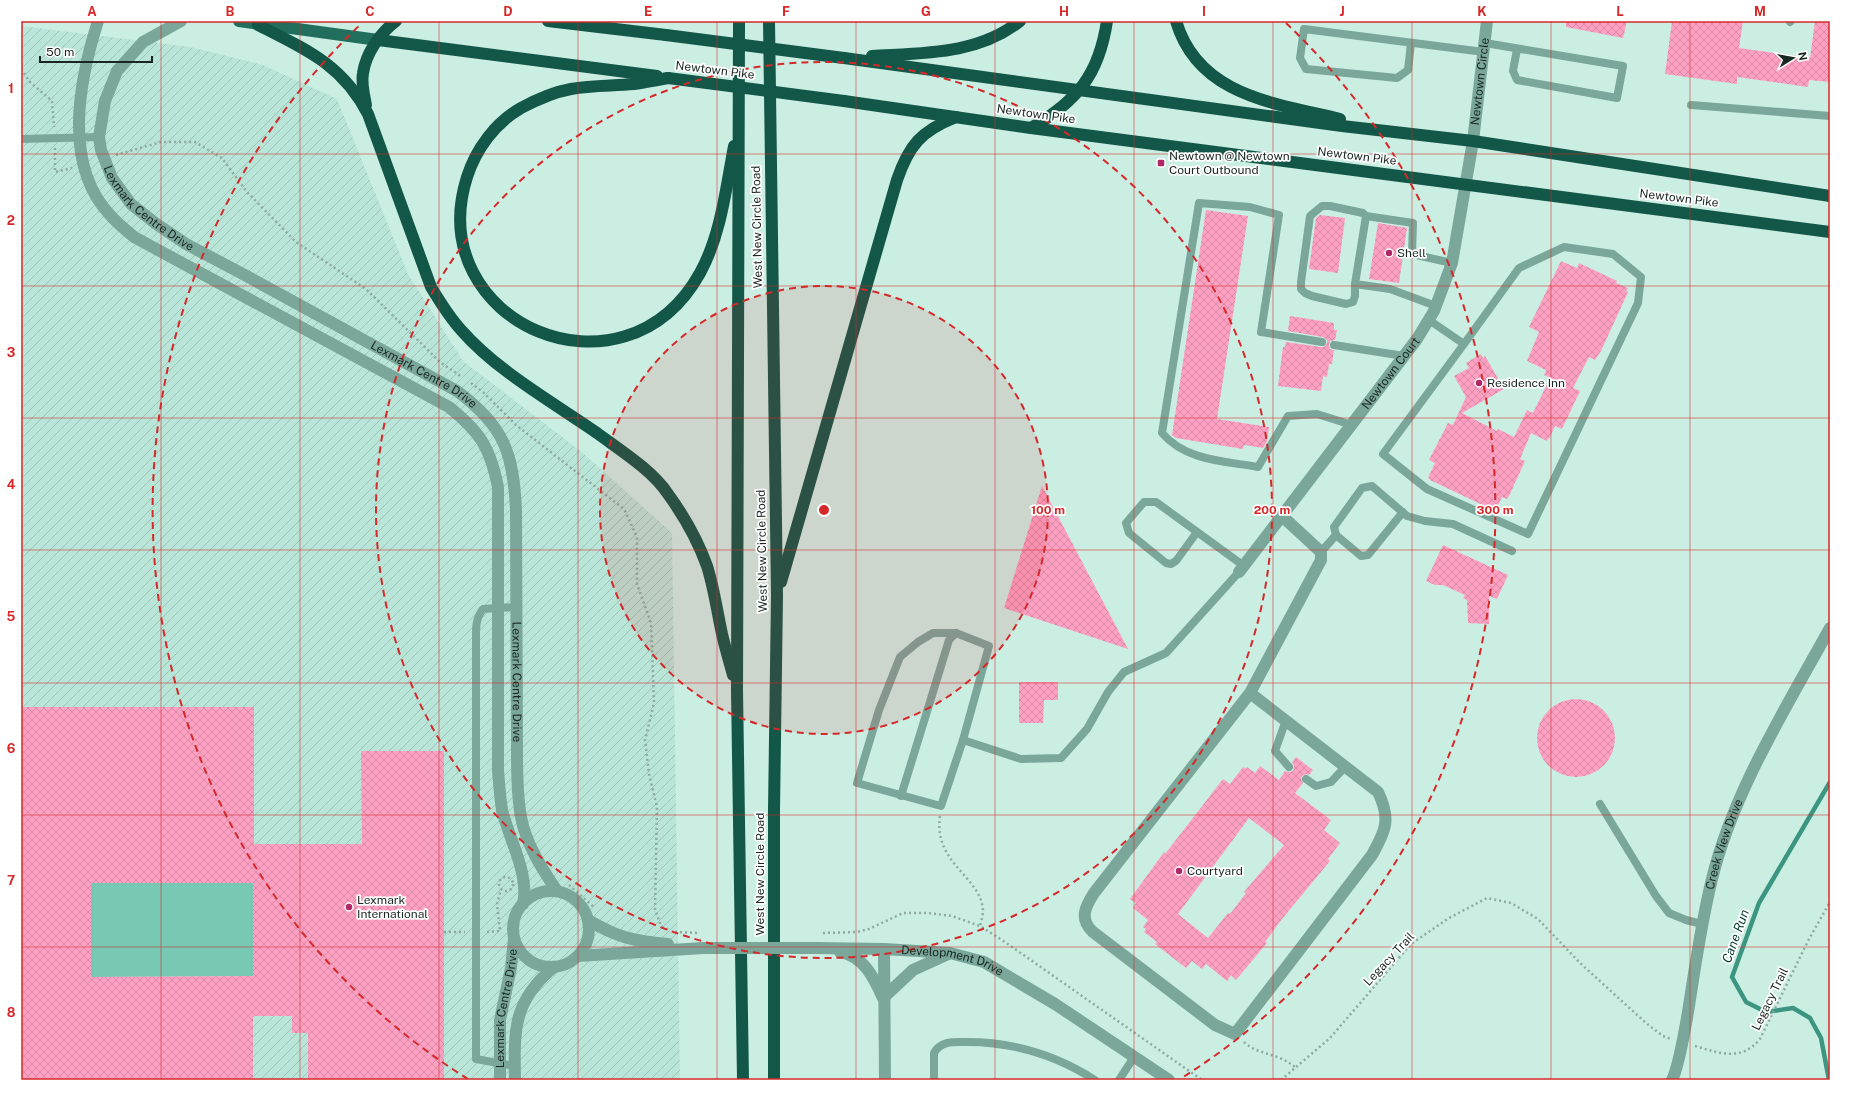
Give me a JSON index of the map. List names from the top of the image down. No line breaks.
{"streets":{"highway":["Newtown Pike","West New Circle Road"],"street":["Newtown Circle","Lexmark Centre Drive","Newtown Court","Creek View Drive","Development Drive"],"path":["Legacy Trail"]},"crossings":[["Newtown Pike","Newtown Circle"],["Newtown Pike","Newtown Court"],["Newtown Circle","Newtown Court"],["Lexmark Centre Drive","Development Drive"]],"water":["Cane Run"],"places":{"transit":["Newtown @ Newtown Court Outbound"],"other":["Shell","Residence Inn","Courtyard","Lexmark International"]},"scale_bar":"50 m","north":"right","grid":{"columns":["A","B","C","D","E","F","G","H","I","J","K","L","M"],"rows":["1","2","3","4","5","6","7","8"]},"rings":["100 m","200 m","300 m"]}
